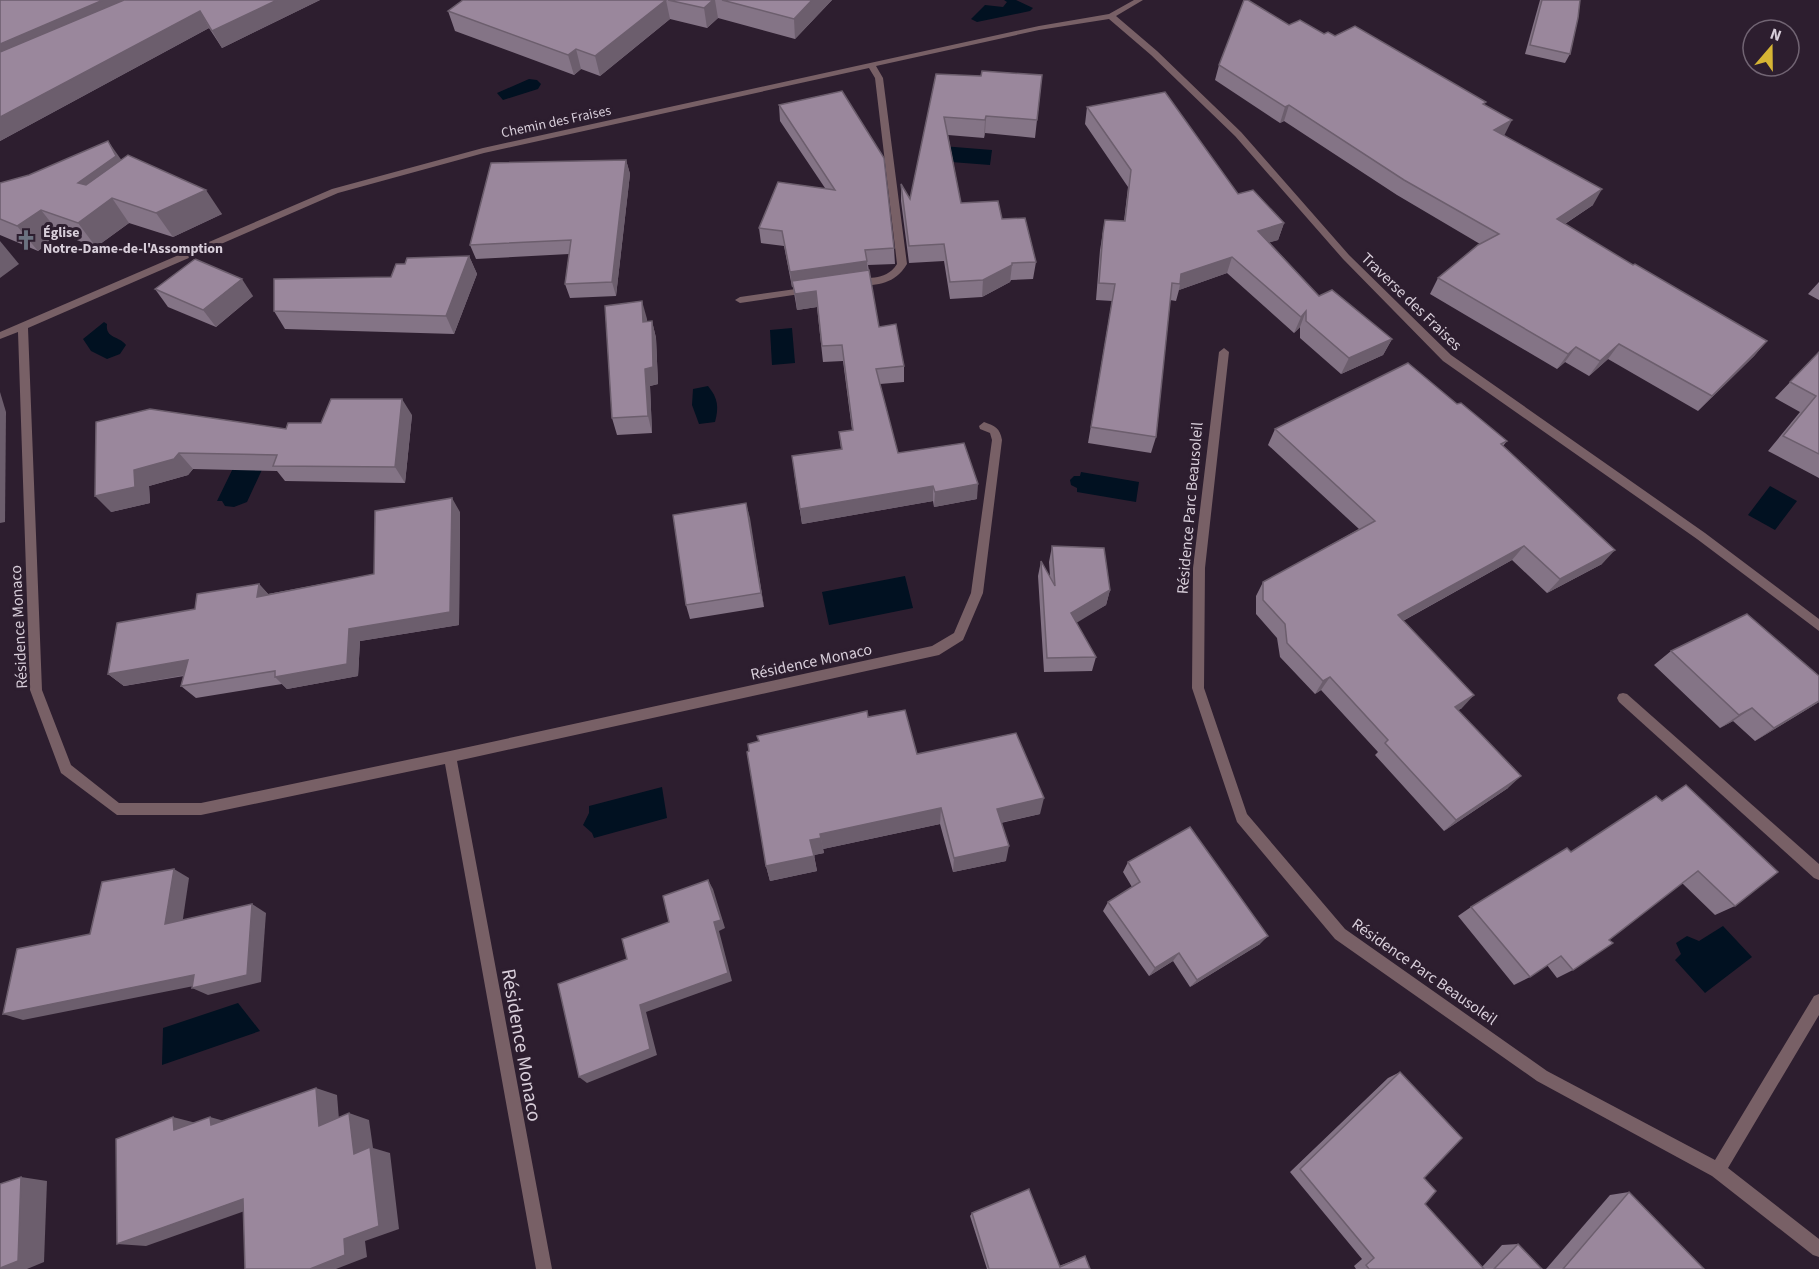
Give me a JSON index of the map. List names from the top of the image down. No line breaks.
{"streets":{"street":["Chemin des Fraises","Traverse des Fraises","Résidence Parc Beausoleil","Résidence Monaco"]},"crossings":[["Chemin des Fraises","Traverse des Fraises"],["Chemin des Fraises","Résidence Monaco"]],"places":{"church":["Église Notre-Dame-de-l'Assomption"]},"north":"top"}
